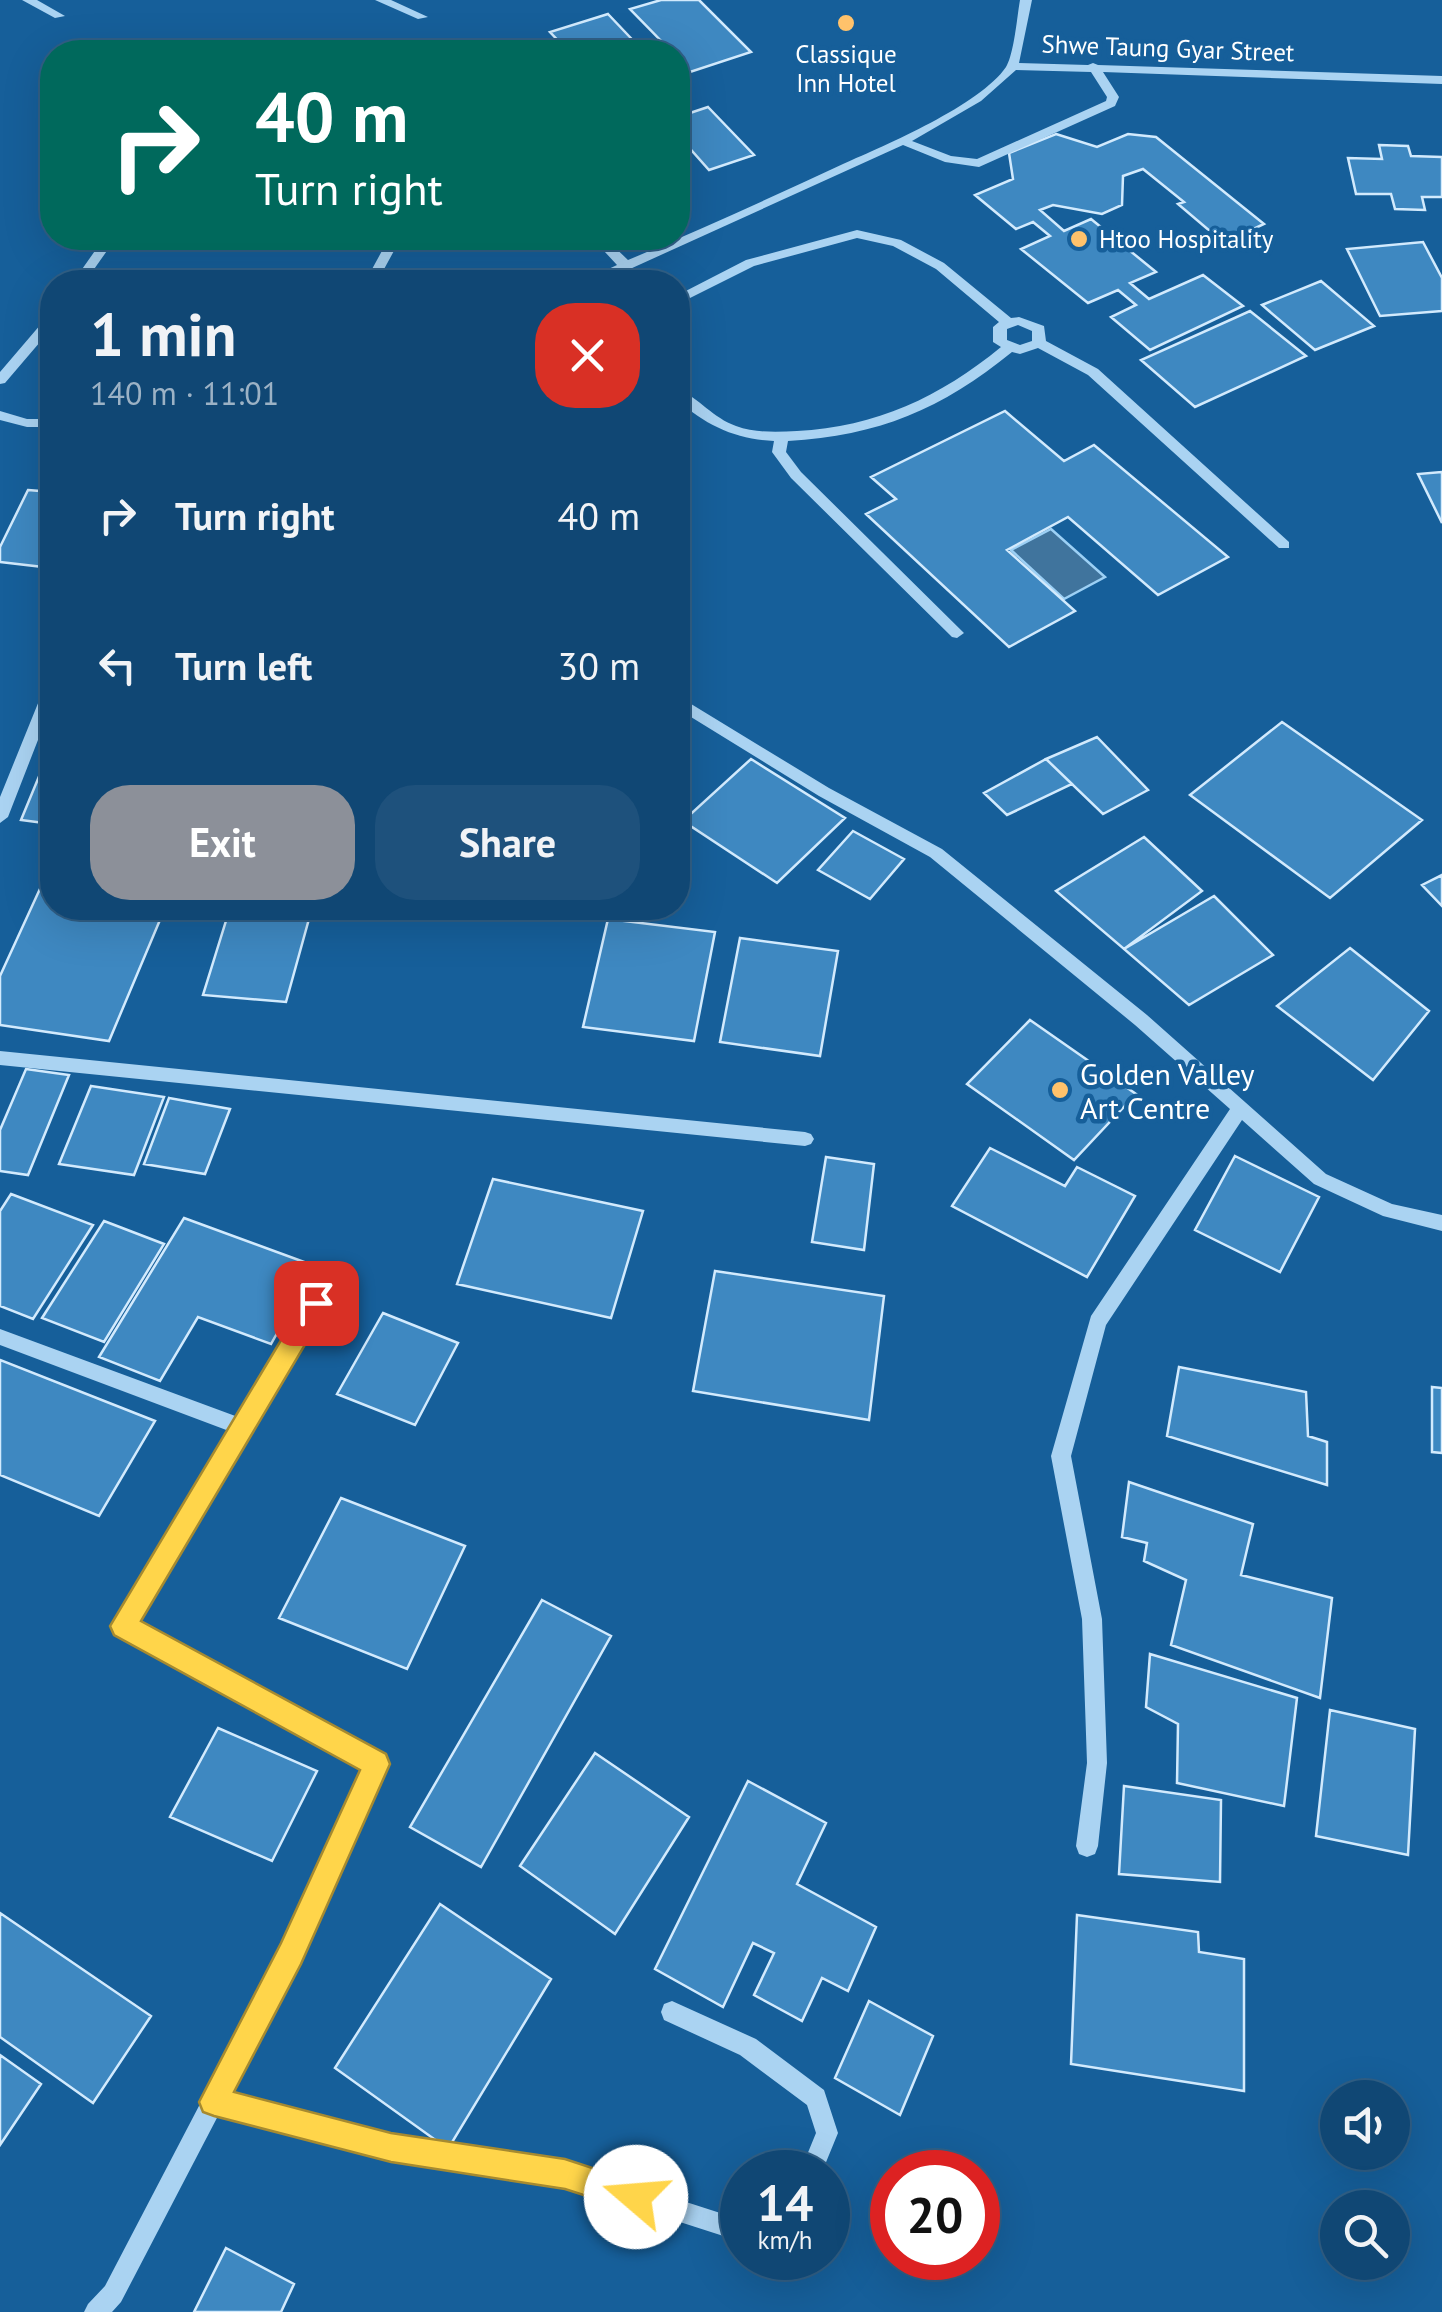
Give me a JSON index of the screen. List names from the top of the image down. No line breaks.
{"streets":{"street":["Shwe Taung Gyar Street"]},"places":["Classique Inn Hotel","Htoo Hospitality","Golden Valley Art Centre"],"page":{"turn":["40 m","Turn right"],"heading":["1 min","140 m · 11:01"],"list":[{"name":"Turn right","value":"40 m"},{"name":"Turn left","value":"30 m"}],"buttons":["Exit","Share"],"speed":"14 km/h","limit":"20"}}
